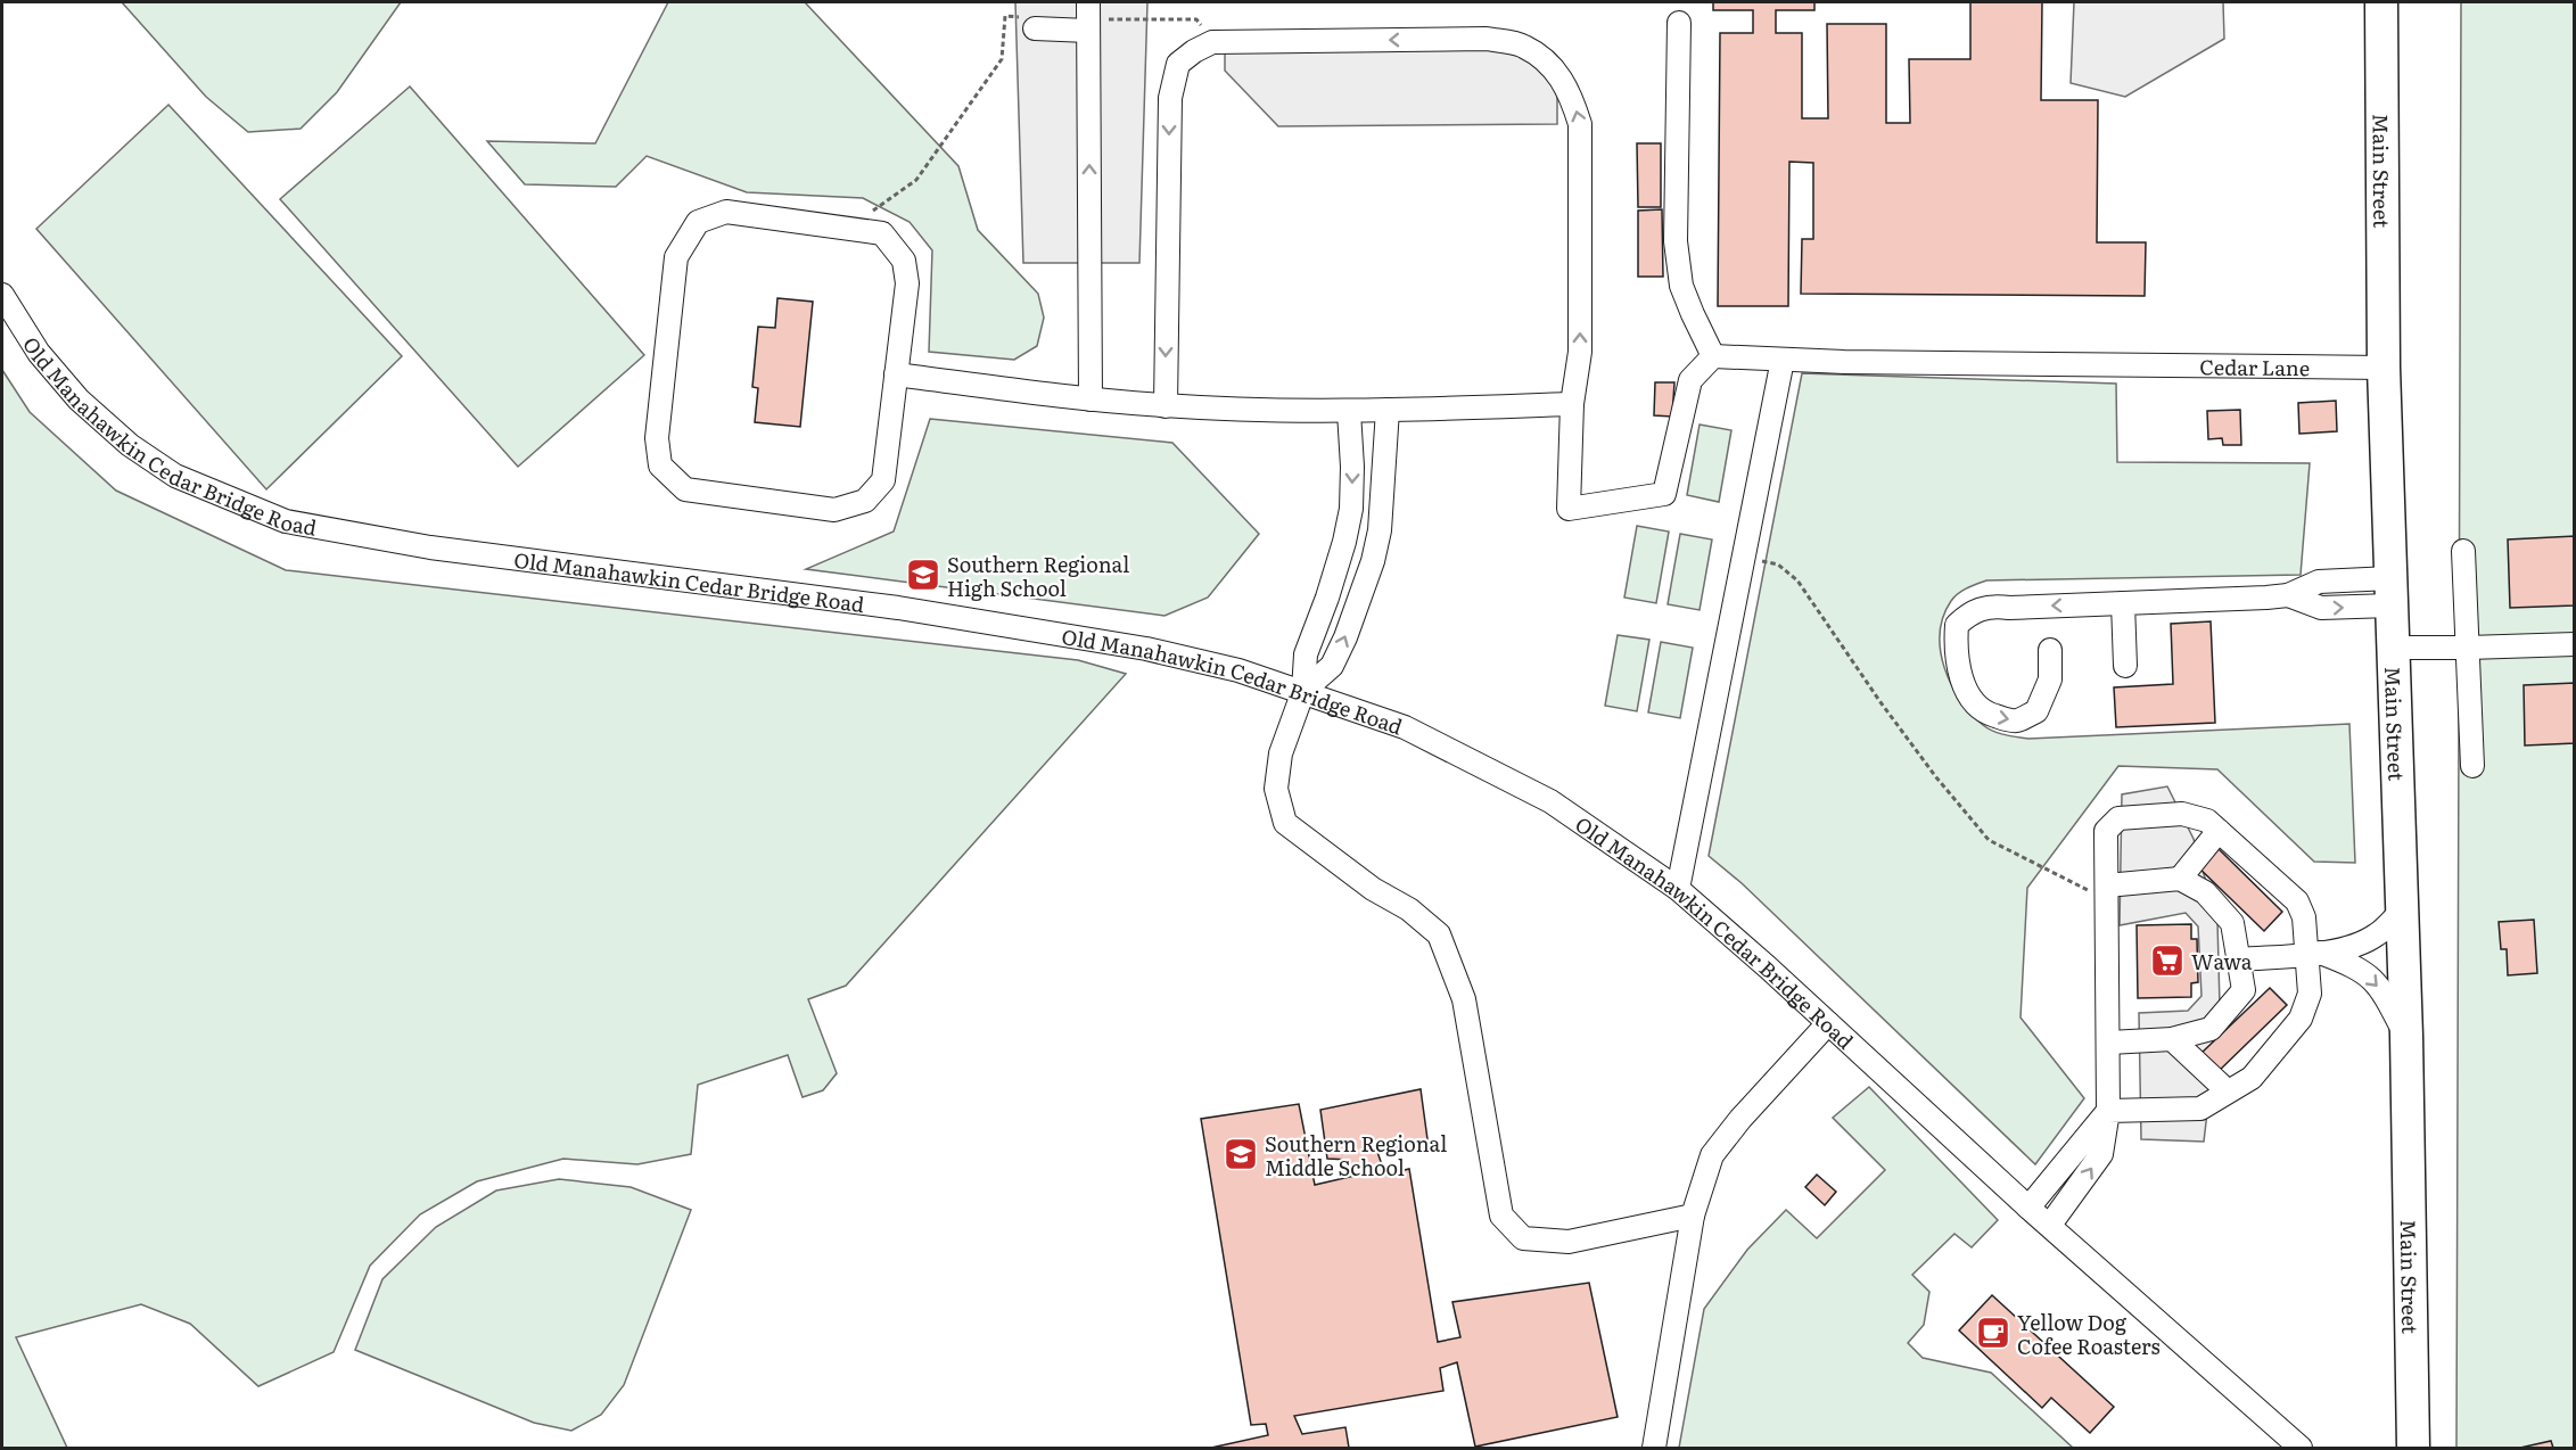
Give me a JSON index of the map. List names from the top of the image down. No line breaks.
{"streets":{"highway":["Main Street"],"street":["Cedar Lane","Old Manahawkin Cedar Bridge Road"]},"crossings":[["Main Street","Cedar Lane"]],"places":{"school or university":["Southern Regional High School","Southern Regional Middle School"],"supermarket":["Wawa"],"cafe":["Yellow Dog Cofee Roasters"]}}
